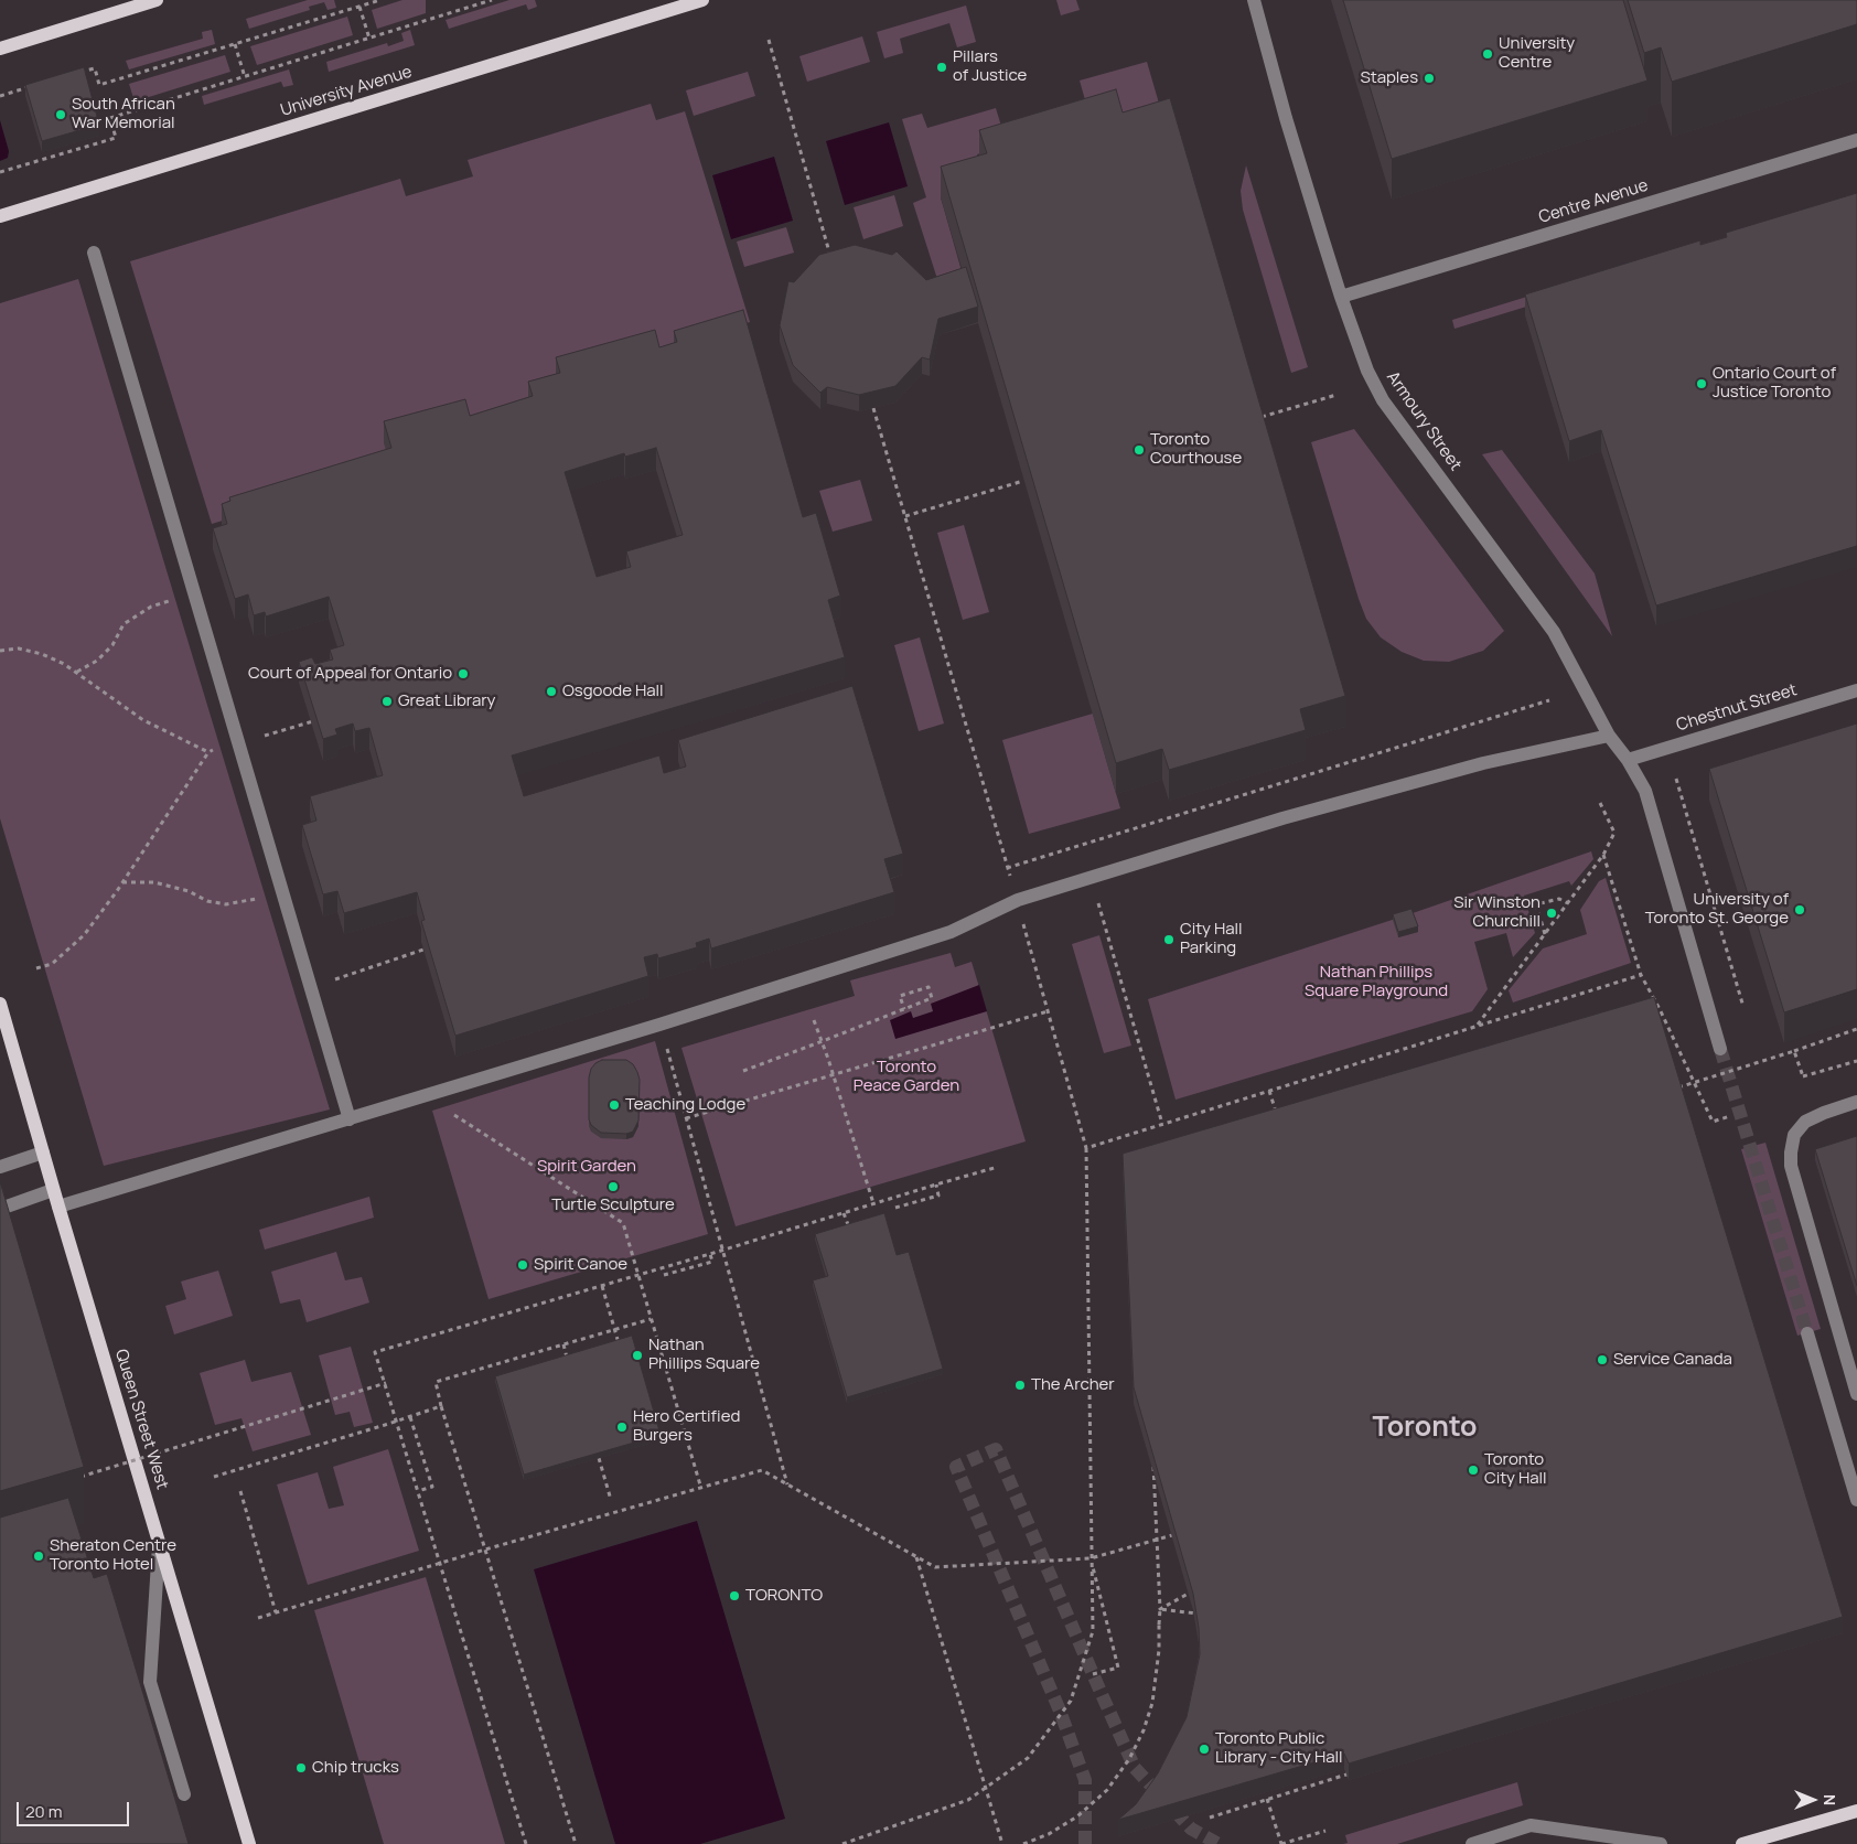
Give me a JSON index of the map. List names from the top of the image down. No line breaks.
{"streets":{"main road":["University Avenue","Queen Street West"],"street":["Centre Avenue","Armoury Street","Chestnut Street"]},"crossings":[["Centre Avenue","Armoury Street"],["Armoury Street","Chestnut Street"]],"districts":["Toronto"],"parks":["Nathan Phillips Square Playground","Toronto Peace Garden","Spirit Garden"],"places":["University Centre","Pillars of Justice","Staples","South African War Memorial","Ontario Court of Justice Toronto","Toronto Courthouse","Court of Appeal for Ontario","Osgoode Hall","Great Library","University of Toronto St. George","Sir Winston Churchill","City Hall Parking","Teaching Lodge","Turtle Sculpture","Spirit Canoe","Nathan Phillips Square","Service Canada","The Archer","Hero Certified Burgers","Toronto City Hall","Sheraton Centre Toronto Hotel","TORONTO","Toronto Public Library - City Hall","Chip trucks"],"scale_bar":"20 m","north":"right"}
